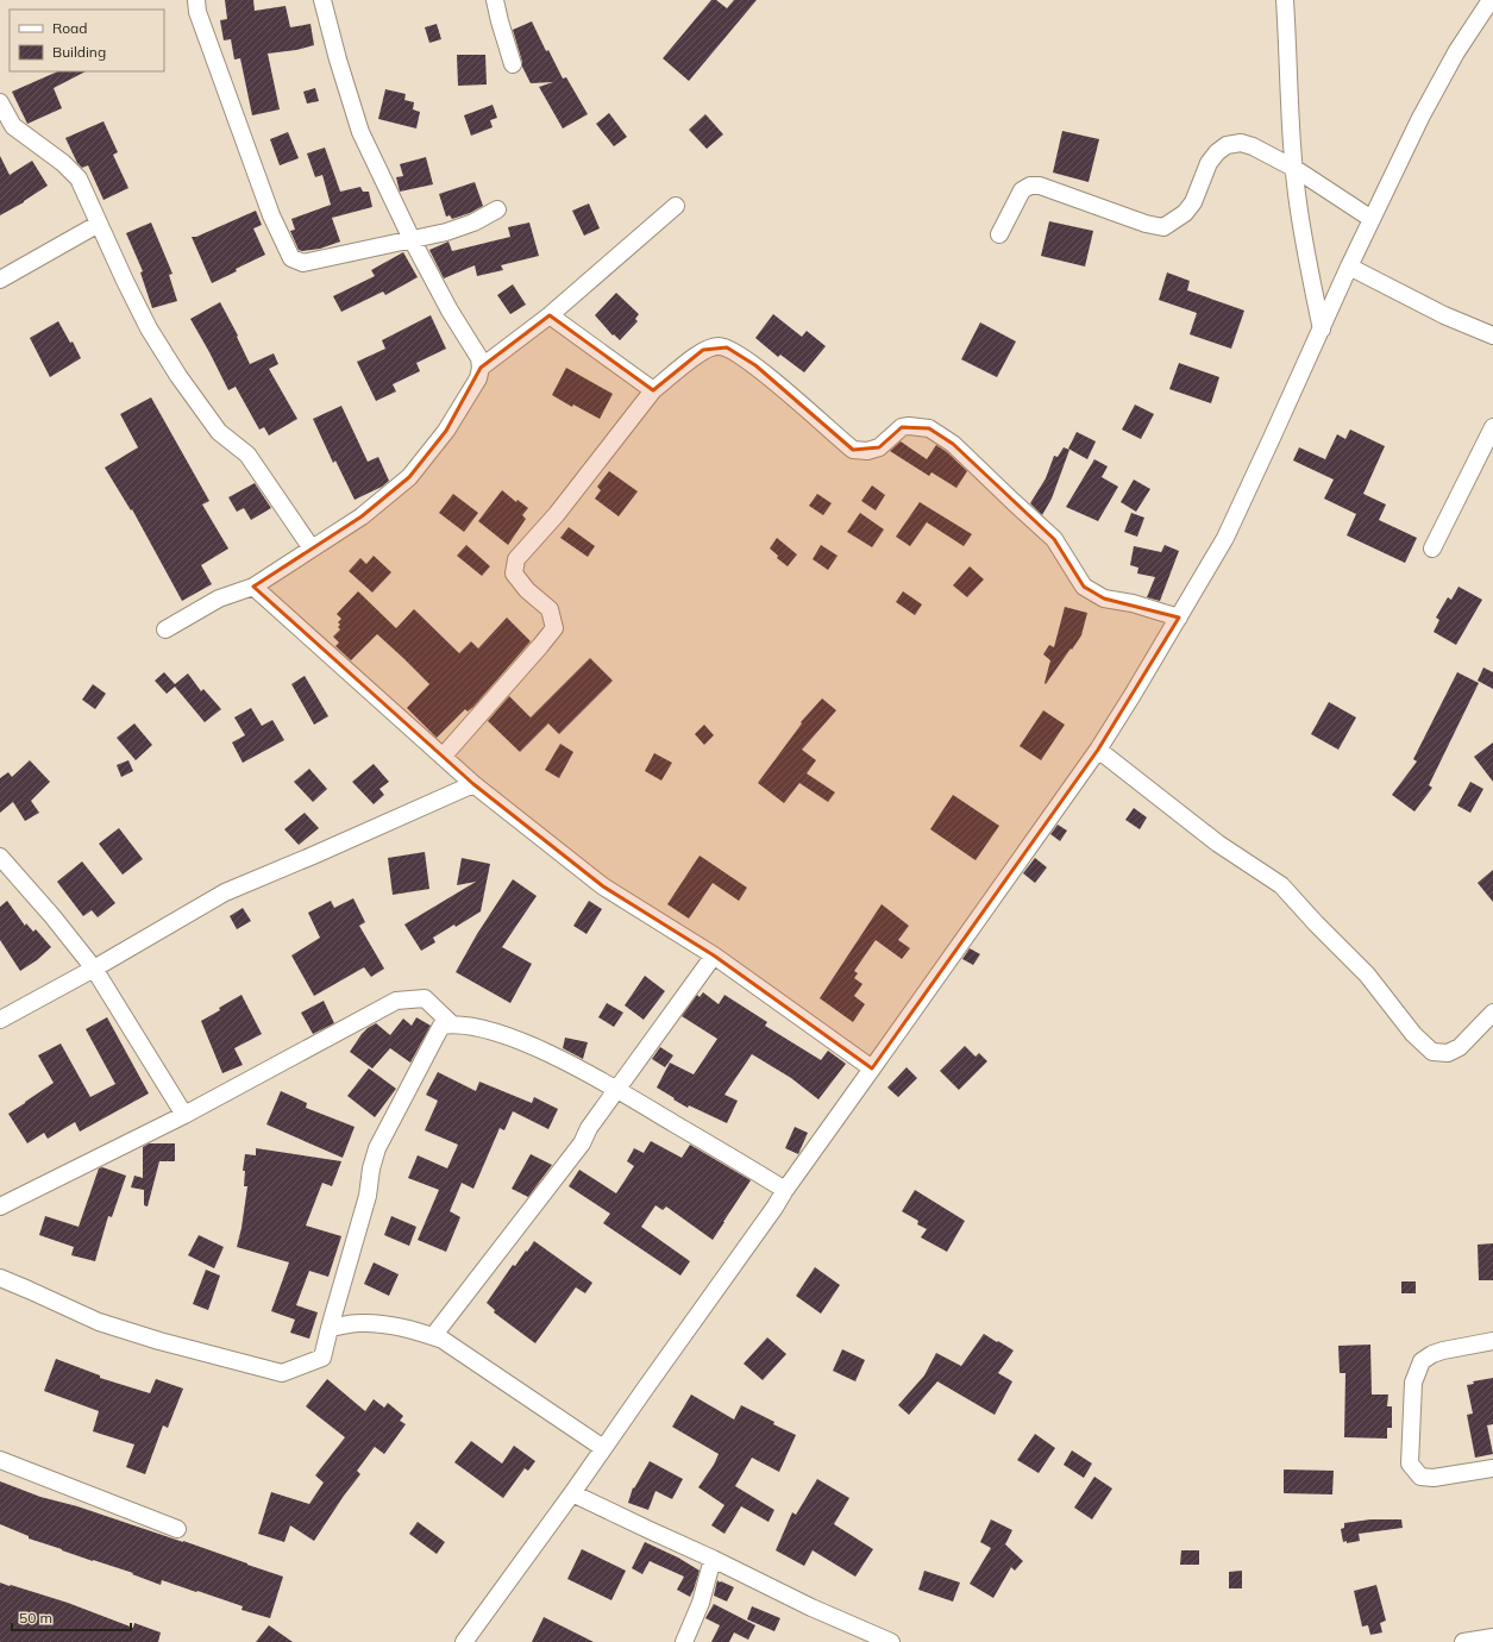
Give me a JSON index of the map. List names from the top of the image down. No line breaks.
{"legend":["Road","Building"],"scale_bar":"50 m"}
